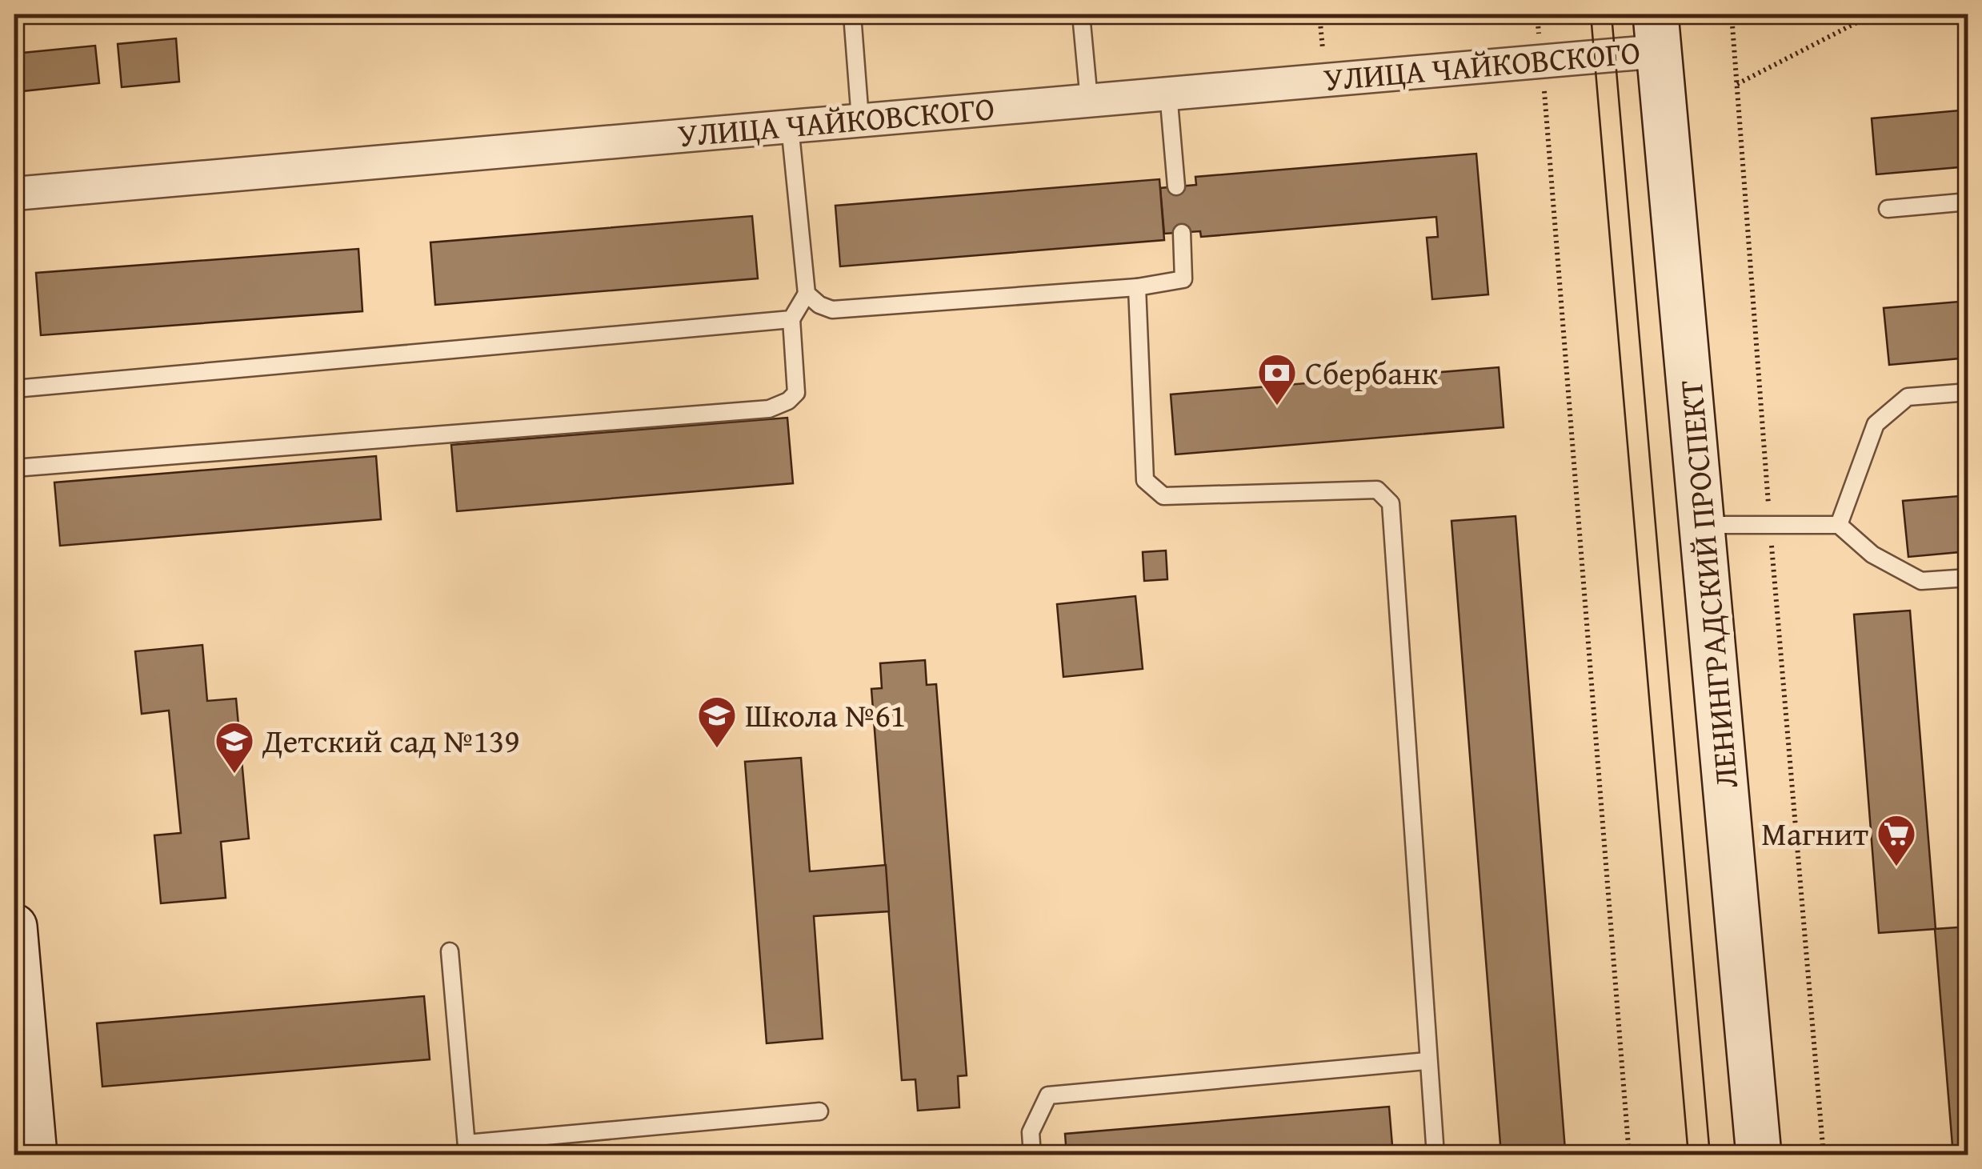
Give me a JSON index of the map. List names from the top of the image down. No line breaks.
{"streets":{"main road":["ЛЕНИНГРАДСКИЙ ПРОСПЕКТ"],"street":["УЛИЦА ЧАЙКОВСКОГО"]},"crossings":[["УЛИЦА ЧАЙКОВСКОГО","ЛЕНИНГРАДСКИЙ ПРОСПЕКТ"]],"places":{"bank":["Сбербанк"],"school or university":["Школа №61","Детский сад №139"],"supermarket":["Магнит"]}}
